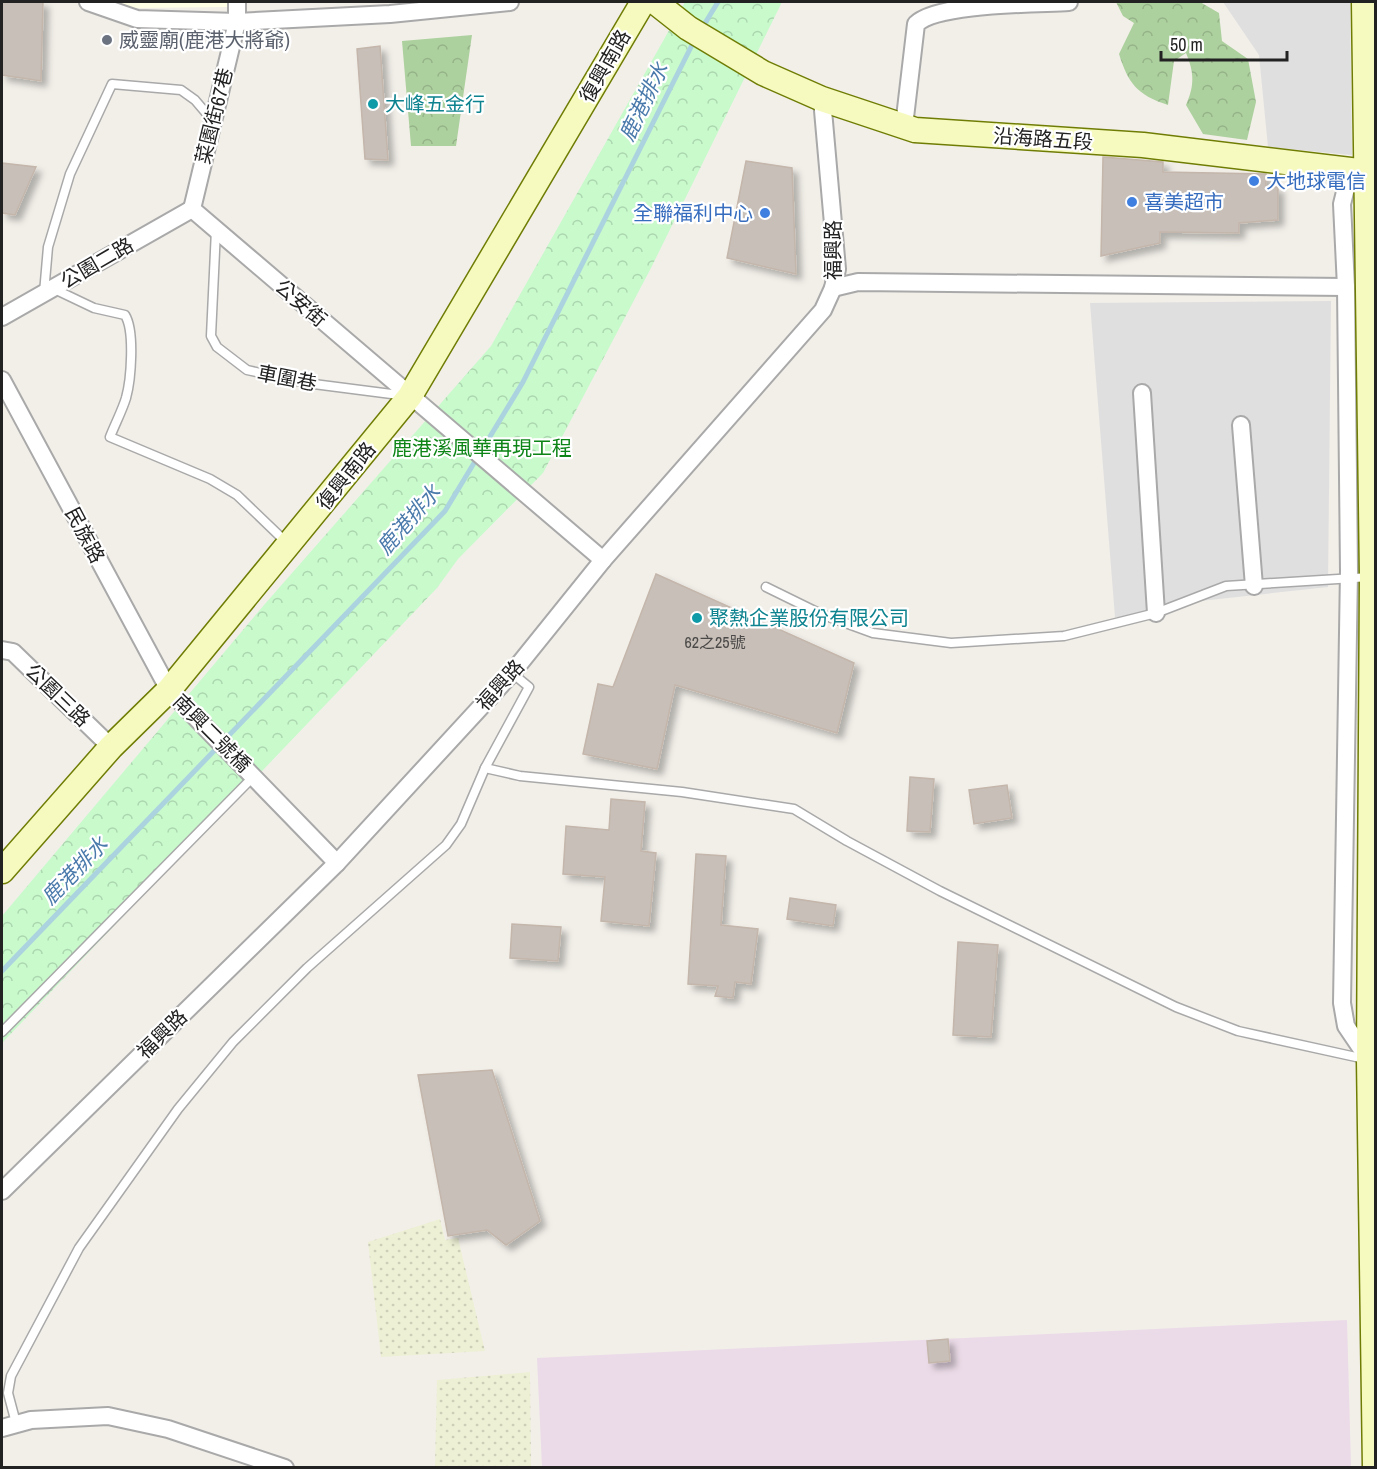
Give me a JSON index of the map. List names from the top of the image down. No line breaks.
{"streets":{"street":["復興南路","菜園街67巷","沿海路五段","福興路","公園二路","公安街","民族路","公園三路","南興二號橋"],"lane":["車圍巷"]},"crossings":[["復興南路","公安街"],["復興南路","車圍巷"],["復興南路","民族路"],["復興南路","公園三路"],["復興南路","南興二號橋"],["菜園街67巷","公園二路"],["菜園街67巷","公安街"],["沿海路五段","福興路"],["福興路","公安街"],["福興路","南興二號橋"],["公園二路","公安街"],["公安街","車圍巷"],["民族路","南興二號橋"]],"water":["鹿港排水"],"parks":["鹿港溪風華再現工程"],"places":["威靈廟(鹿港大將爺)","大峰五金行","大地球電信","喜美超市","全聯福利中心","聚熱企業股份有限公司"],"house_numbers":["62之25號"],"scale_bar":"50 m"}
